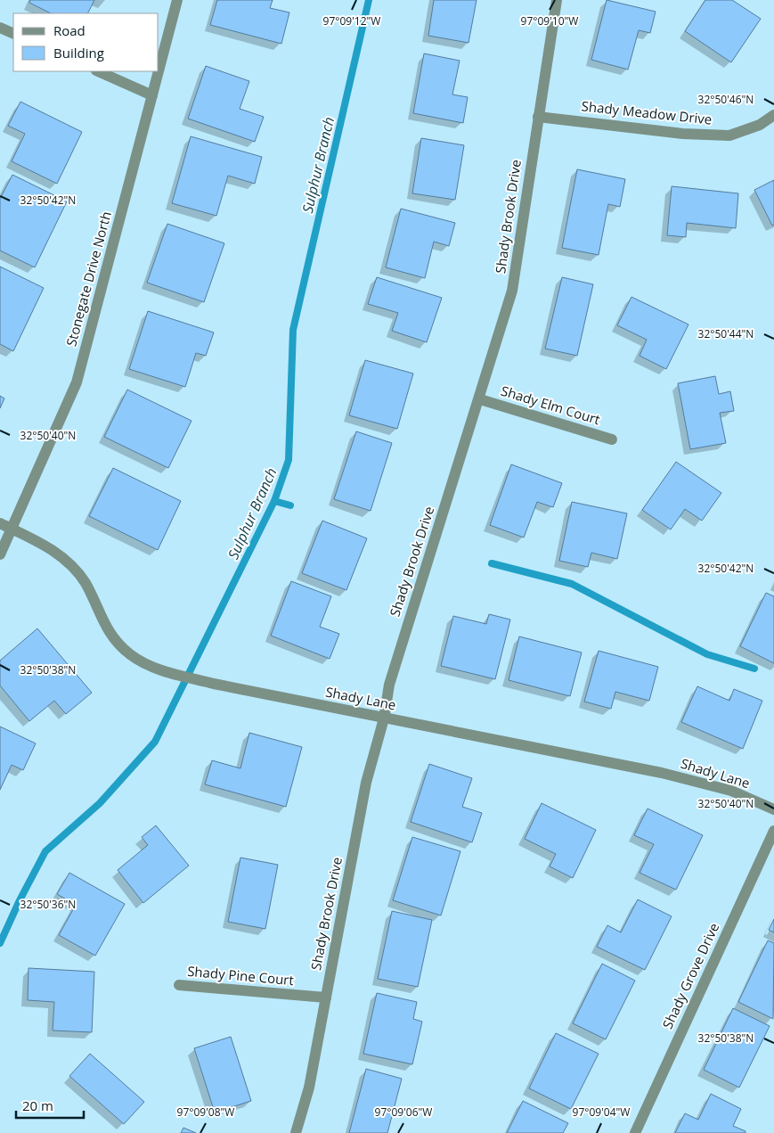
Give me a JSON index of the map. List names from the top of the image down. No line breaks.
{"streets":{"street":["Shady Meadow Drive","Shady Brook Drive","Stonegate Drive North","Shady Elm Court","Shady Lane","Shady Pine Court","Shady Grove Drive"]},"crossings":[["Shady Meadow Drive","Shady Brook Drive"],["Shady Brook Drive","Shady Elm Court"],["Shady Brook Drive","Shady Lane"],["Shady Brook Drive","Shady Pine Court"],["Stonegate Drive North","Shady Lane"]],"water":["Sulphur Branch"],"legend":["Road","Building"],"scale_bar":"20 m","coordinates":["97°09'12\"W","97°09'10\"W","32°50'46\"N","32°50'42\"N","32°50'44\"N","32°50'40\"N","32°50'38\"N","32°50'36\"N","97°09'08\"W","97°09'06\"W","97°09'04\"W"]}
